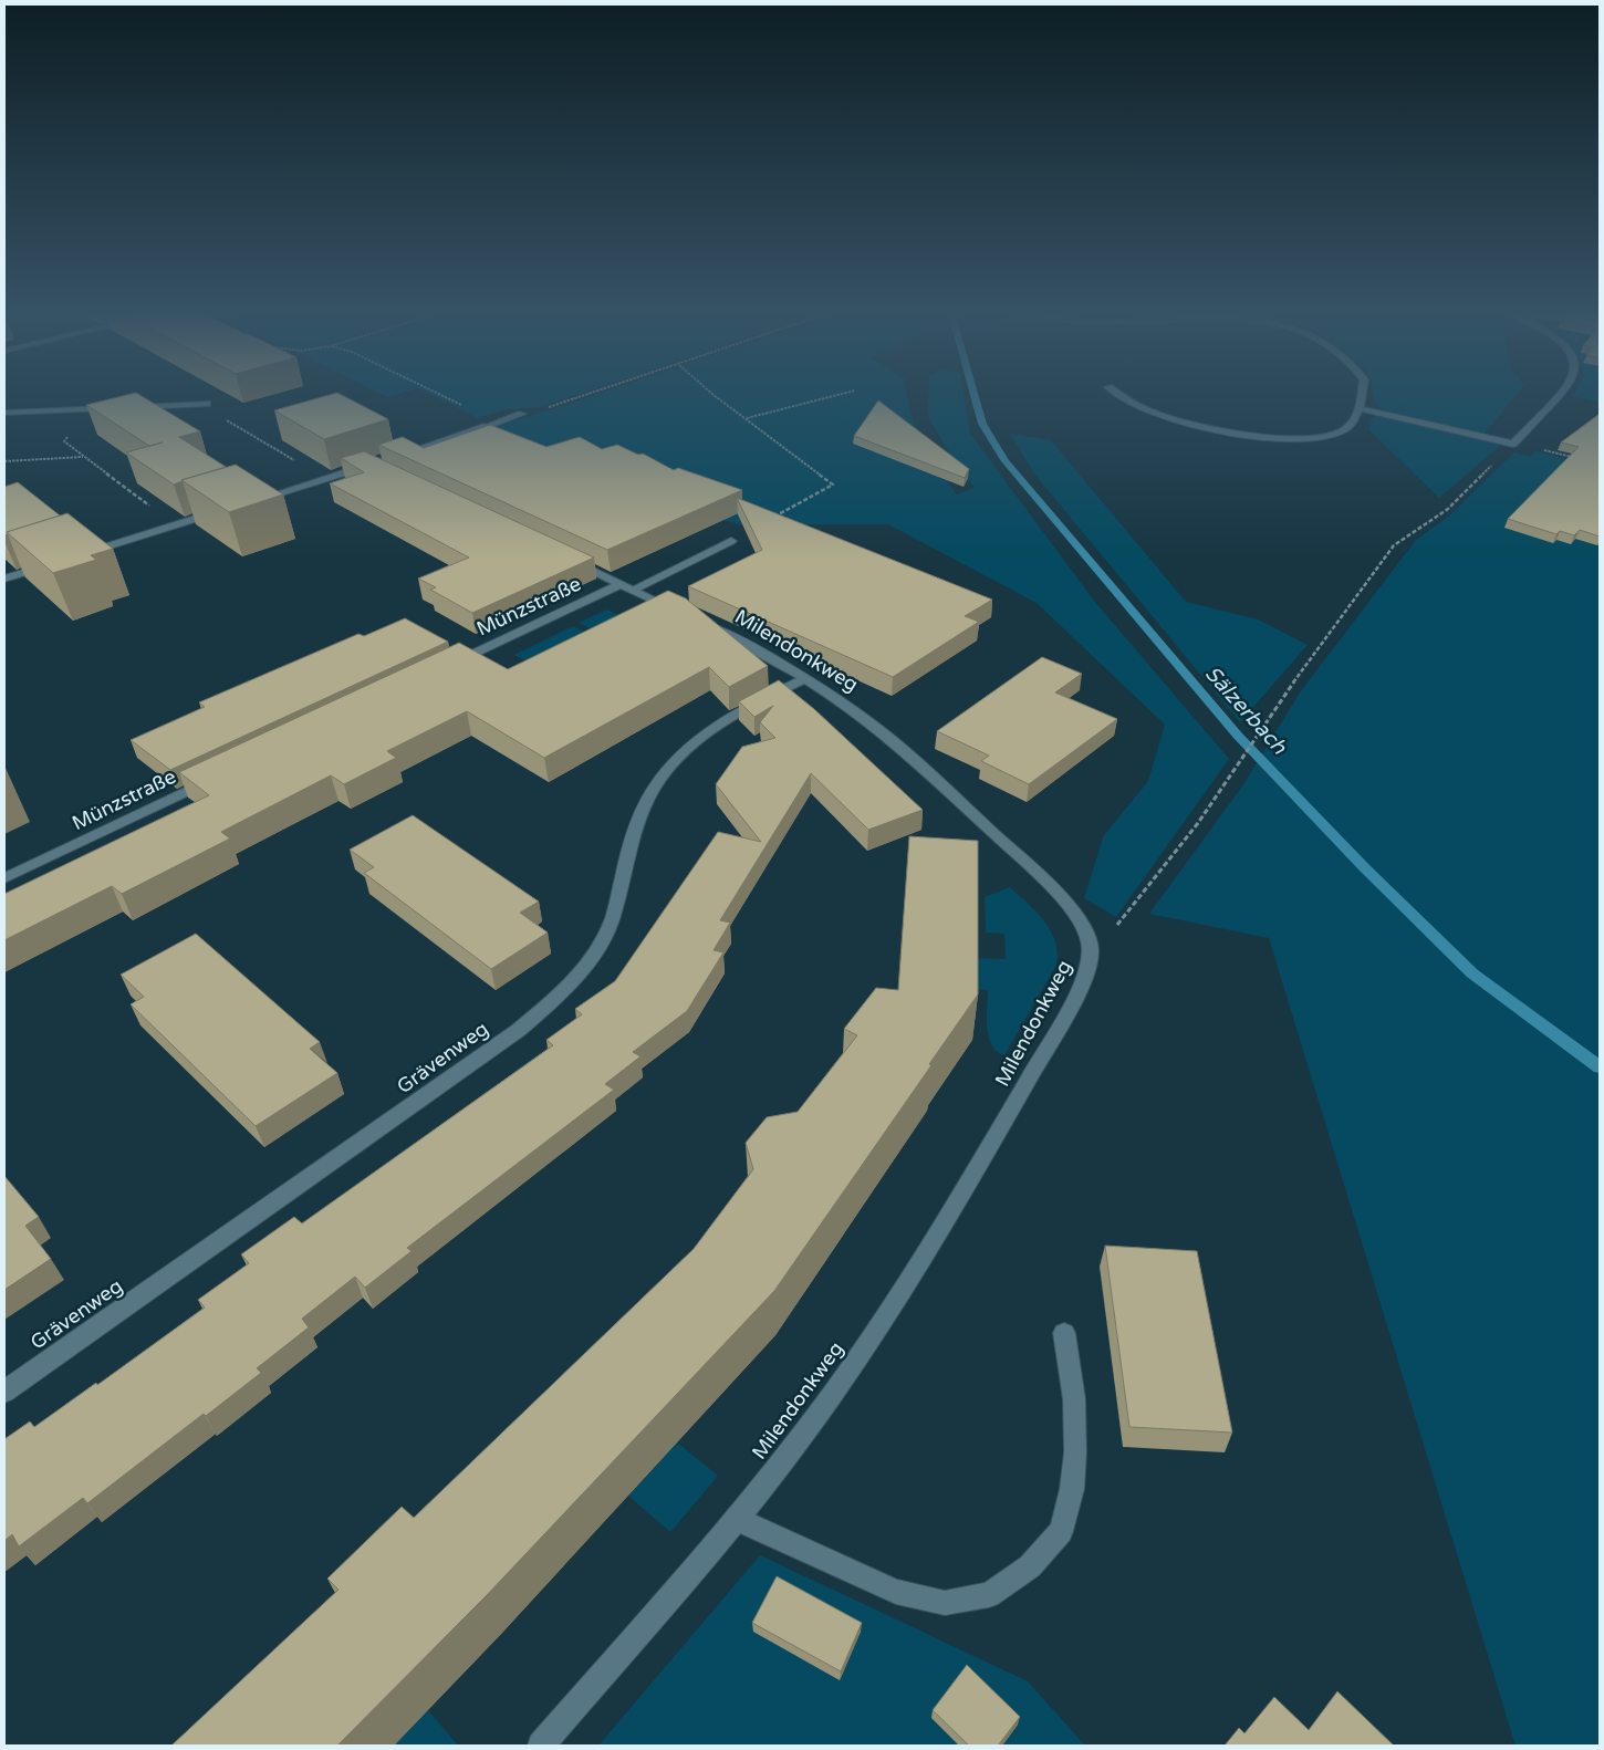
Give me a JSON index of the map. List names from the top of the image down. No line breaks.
{"streets":{"street":["Münzstraße","Milendonkweg","Grävenweg"]},"crossings":[["Münzstraße","Milendonkweg"],["Milendonkweg","Grävenweg"]],"water":["Sälzerbach"]}
